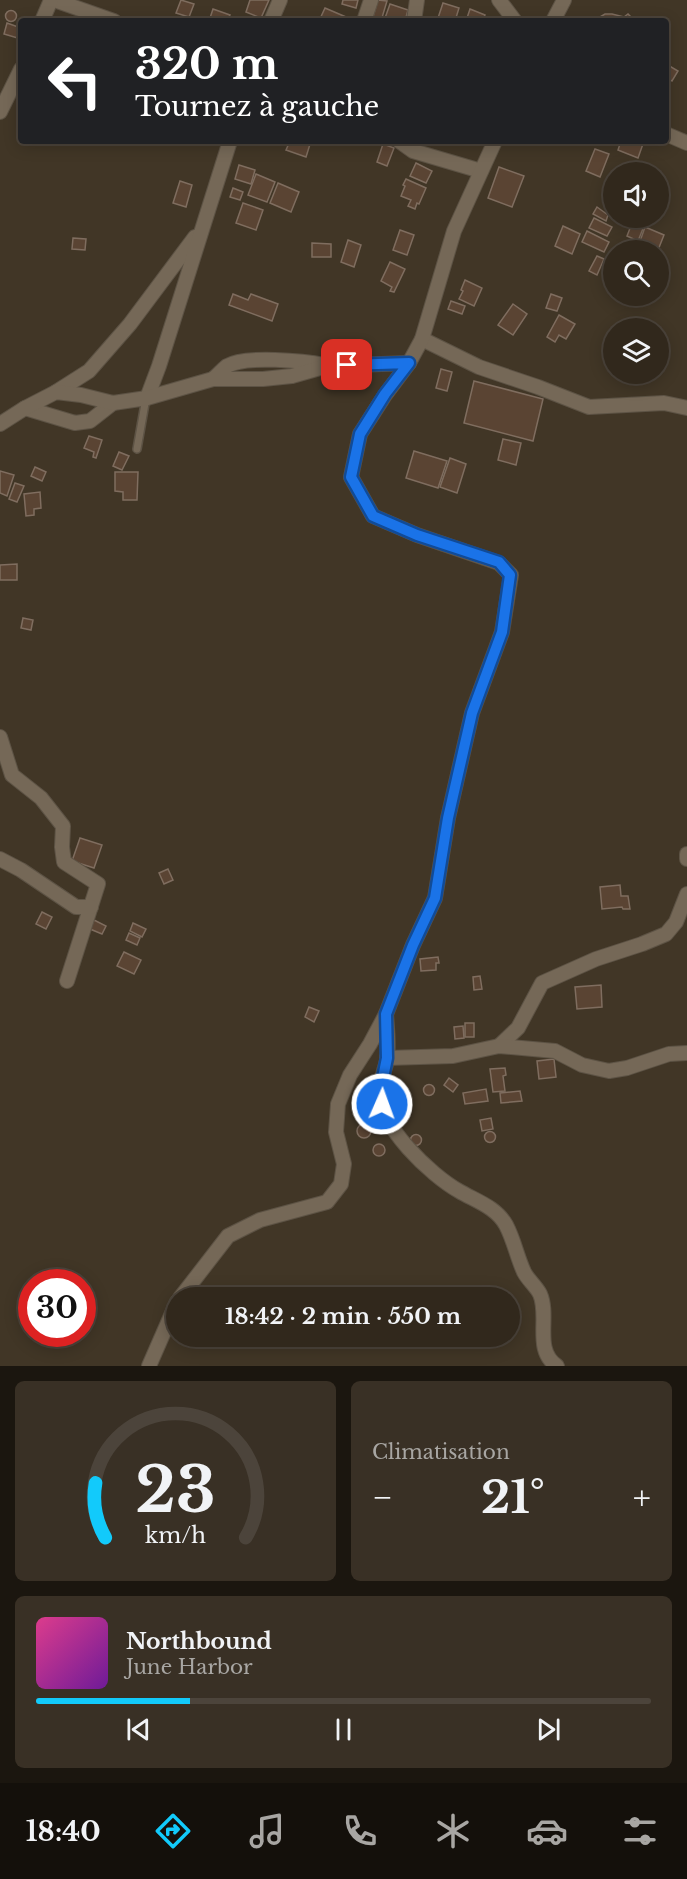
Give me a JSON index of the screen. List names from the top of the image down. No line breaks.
{"page":{"turn":["320 m","Tournez à gauche"],"limit":"30","trip":"18:42 · 2 min · 550 m","tile":"Climatisation","heat":["−","21°","+"],"song":["Northbound","June Harbor"],"tabs":"18:40","gauge":["23","km/h"]}}
